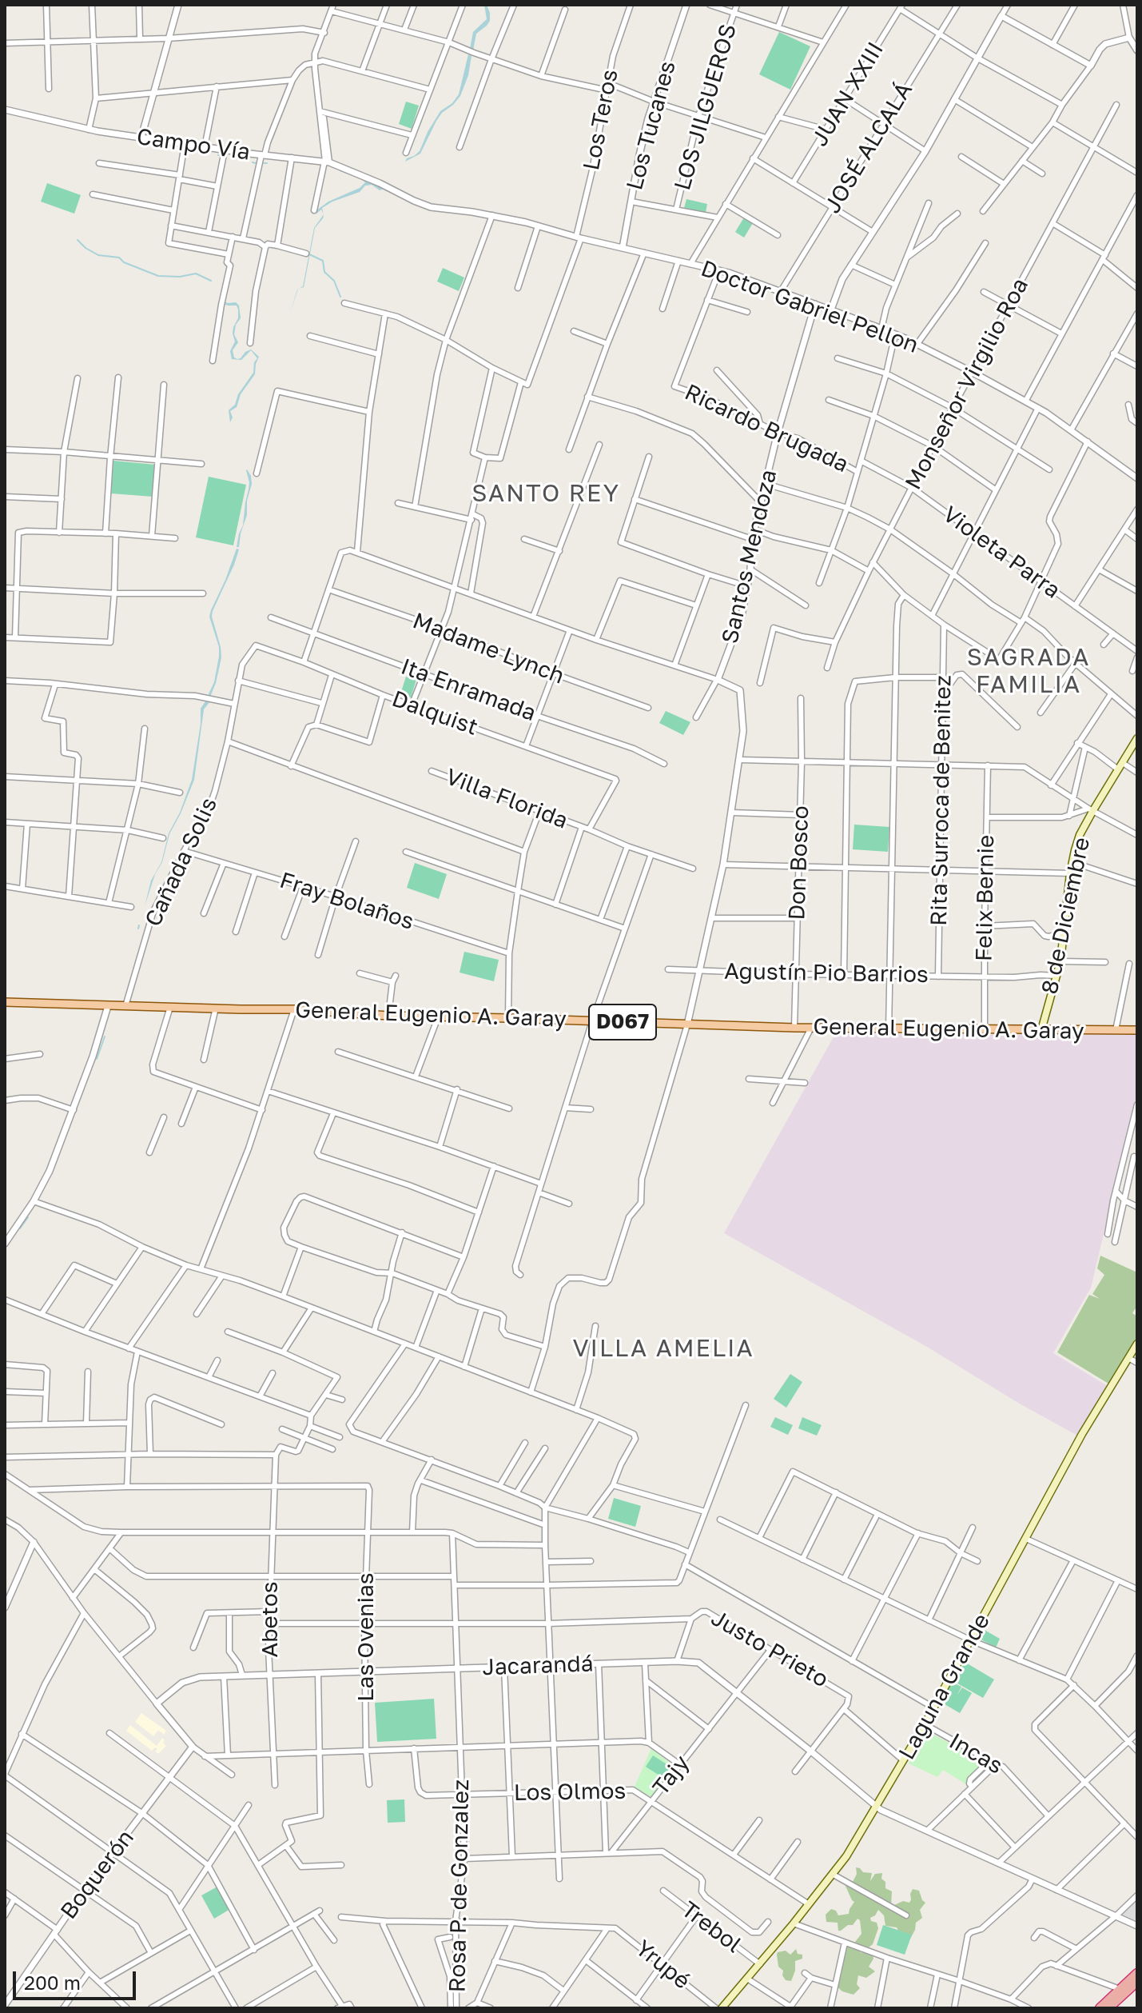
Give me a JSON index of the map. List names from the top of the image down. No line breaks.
{"streets":{"main road":["8 de Diciembre","General Eugenio A. Garay","D067","Laguna Grande"],"street":["JUAN XXIII","LOS JILGUEROS","Los Teros","Los Tucanes","Campo Vía","JOSÉ ALCALÁ","Doctor Gabriel Pellon","Monseñor Virgilio Roa","Ricardo Brugada","Violeta Parra","Santos Mendoza","Madame Lynch","Ita Enramada","Dalquist","Villa Florida","Rita Surroca de Benitez","Cañada Solis","Don Bosco","Felix Bernie","Fray Bolaños","Agustín Pio Barrios","Abetos","Las Ovenias","Justo Prieto","Jacarandá","Incas","Tajy","Los Olmos","Boquerón","Rosa P. de Gonzalez","Trebol","Yrupé"]},"crossings":[["Los Teros","Doctor Gabriel Pellon"],["Los Tucanes","Doctor Gabriel Pellon"],["Campo Vía","Doctor Gabriel Pellon"],["JOSÉ ALCALÁ","Doctor Gabriel Pellon"],["Doctor Gabriel Pellon","Monseñor Virgilio Roa"],["Doctor Gabriel Pellon","Santos Mendoza"],["Monseñor Virgilio Roa","Violeta Parra"],["Ricardo Brugada","Santos Mendoza"],["Dalquist","Villa Florida"],["Dalquist","Cañada Solis"],["Rita Surroca de Benitez","Agustín Pio Barrios"],["Cañada Solis","Fray Bolaños"],["Cañada Solis","General Eugenio A. Garay"],["Don Bosco","Agustín Pio Barrios"],["Don Bosco","General Eugenio A. Garay"],["Felix Bernie","Agustín Pio Barrios"],["Felix Bernie","General Eugenio A. Garay"],["8 de Diciembre","Agustín Pio Barrios"],["8 de Diciembre","General Eugenio A. Garay"],["General Eugenio A. Garay","D067"],["Abetos","Las Ovenias"],["Abetos","Jacarandá"],["Las Ovenias","Jacarandá"],["Justo Prieto","Tajy"],["Jacarandá","Laguna Grande"],["Jacarandá","Tajy"],["Jacarandá","Rosa P. de Gonzalez"],["Laguna Grande","Incas"],["Laguna Grande","Los Olmos"],["Laguna Grande","Trebol"],["Tajy","Los Olmos"],["Los Olmos","Rosa P. de Gonzalez"]],"districts":["SANTO REY","SAGRADA FAMILIA","VILLA AMELIA"],"scale_bar":"200 m"}
